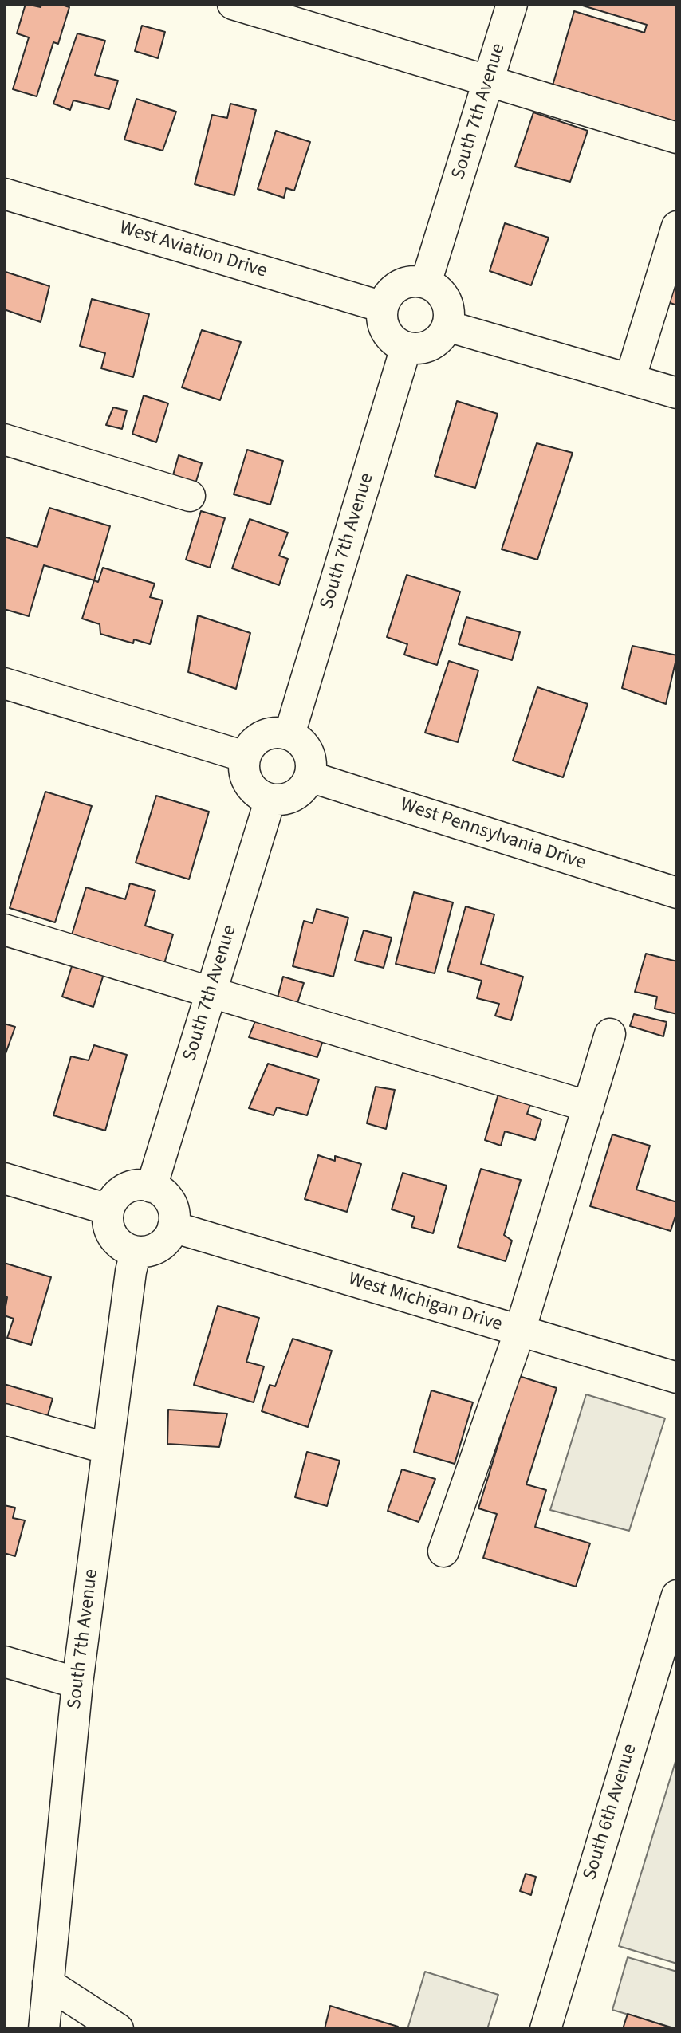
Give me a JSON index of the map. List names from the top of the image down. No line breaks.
{"streets":{"street":["South 7th Avenue","West Aviation Drive","West Pennsylvania Drive","West Michigan Drive","South 6th Avenue"]},"crossings":[["South 7th Avenue","West Aviation Drive"],["South 7th Avenue","West Pennsylvania Drive"],["South 7th Avenue","West Michigan Drive"]]}
